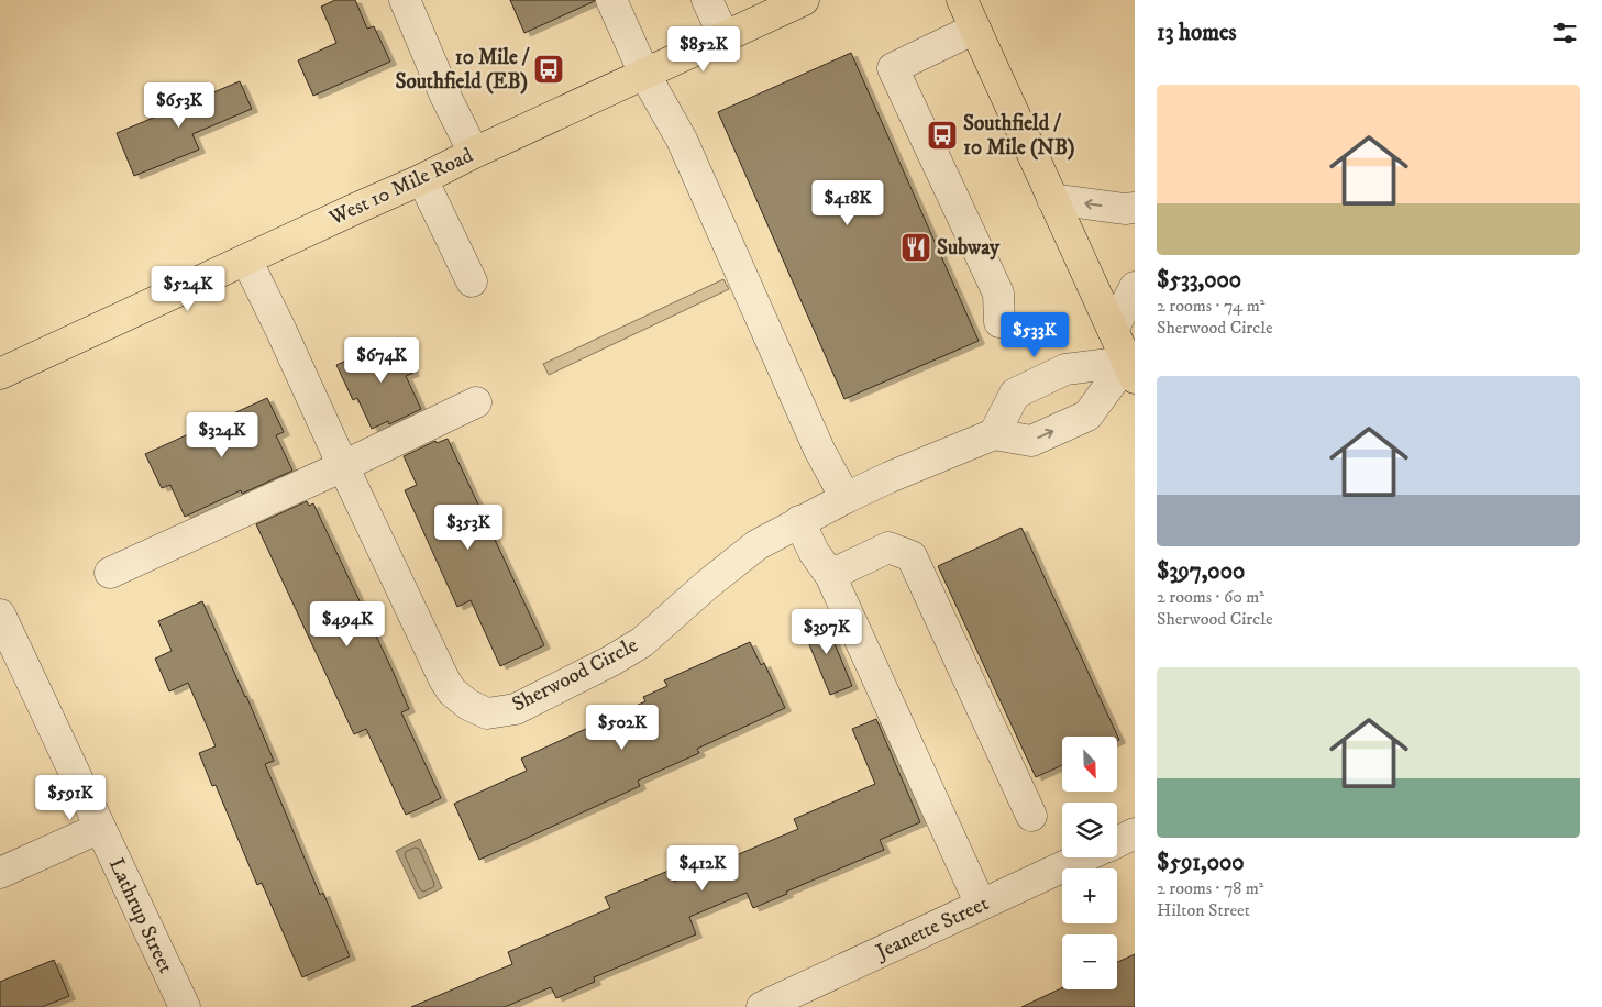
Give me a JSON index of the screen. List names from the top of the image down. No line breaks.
{"streets":{"main road":["West 10 Mile Road"],"street":["Sherwood Circle","Lathrup Street","Jeanette Street"]},"crossings":[["West 10 Mile Road","Sherwood Circle"]],"places":{"bus stop":["10 Mile / Southfield (EB)","Southfield / 10 Mile (NB)"],"restaurant":["Subway"]},"north":"bottom right","page":{"heading":"13 homes","price":["$852K","$653K","$418K","$524K","$533K","$674K","$324K","$353K","$494K","$397K","$502K","$591K","$412K"],"list":[{"name":"$533,000","note":"2 rooms · 74 m² · Sherwood Circle"},{"name":"$397,000","note":"2 rooms · 60 m² · Sherwood Circle"},{"name":"$591,000","note":"2 rooms · 78 m² · Hilton Street"}],"map_buttons":["+","−"]}}
